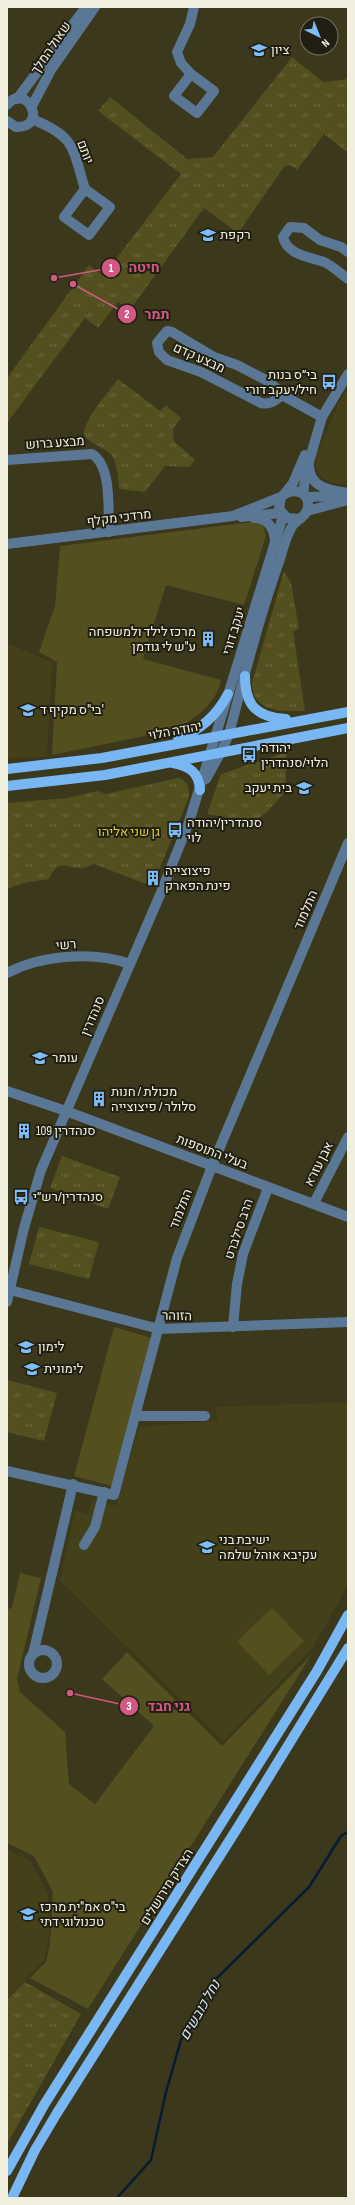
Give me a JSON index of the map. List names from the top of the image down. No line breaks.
{"streets":{"main road":["יהודה הלוי","הצדיק מירושלים"],"street":["שאול המלך","יותם","מבצע קדם","מבצע ברוש","מרדכי מקלף","יעקב דורי","התלמוד","רשי","סנהדרין","בעלי התוספות","אבן עזרא","הרב סילברט","הזוהר"]},"crossings":[["מבצע ברוש","מרדכי מקלף"],["מרדכי מקלף","יעקב דורי"],["יעקב דורי","יהודה הלוי"],["יעקב דורי","סנהדרין"],["התלמוד","בעלי התוספות"],["התלמוד","הזוהר"],["רשי","סנהדרין"],["סנהדרין","בעלי התוספות"],["סנהדרין","הזוהר"],["בעלי התוספות","אבן עזרא"],["בעלי התוספות","הרב סילברט"],["הרב סילברט","הזוהר"]],"water":["נחל כובשים"],"parks":["גן שני אליהו"],"places":{"school or university":["ציון","רקפת","בי\"ס מקיף ד'","בית יעקב","עומר","לימון","לימונית","ישיבת בני עקיבא אוהל שלמה","בי\"ס אמ\"ית מרכז טכנולוגי דתי"],"other":["חיטה","תמר","גני חבד"],"bus stop":["בי״ס בנות חיל/יעקב דורי","יהודה הלוי/סנהדרין","סנהדרין/יהודה לוי","סנהדרין/רש״י"],"building":["מרכז לילד ולמשפחה ע\"ש לי גודמן","פיצוצייה פינת הפארק","מכולת / חנות סלולר / פיצוצייה","סנהדרין 109"]},"north":"bottom right"}
